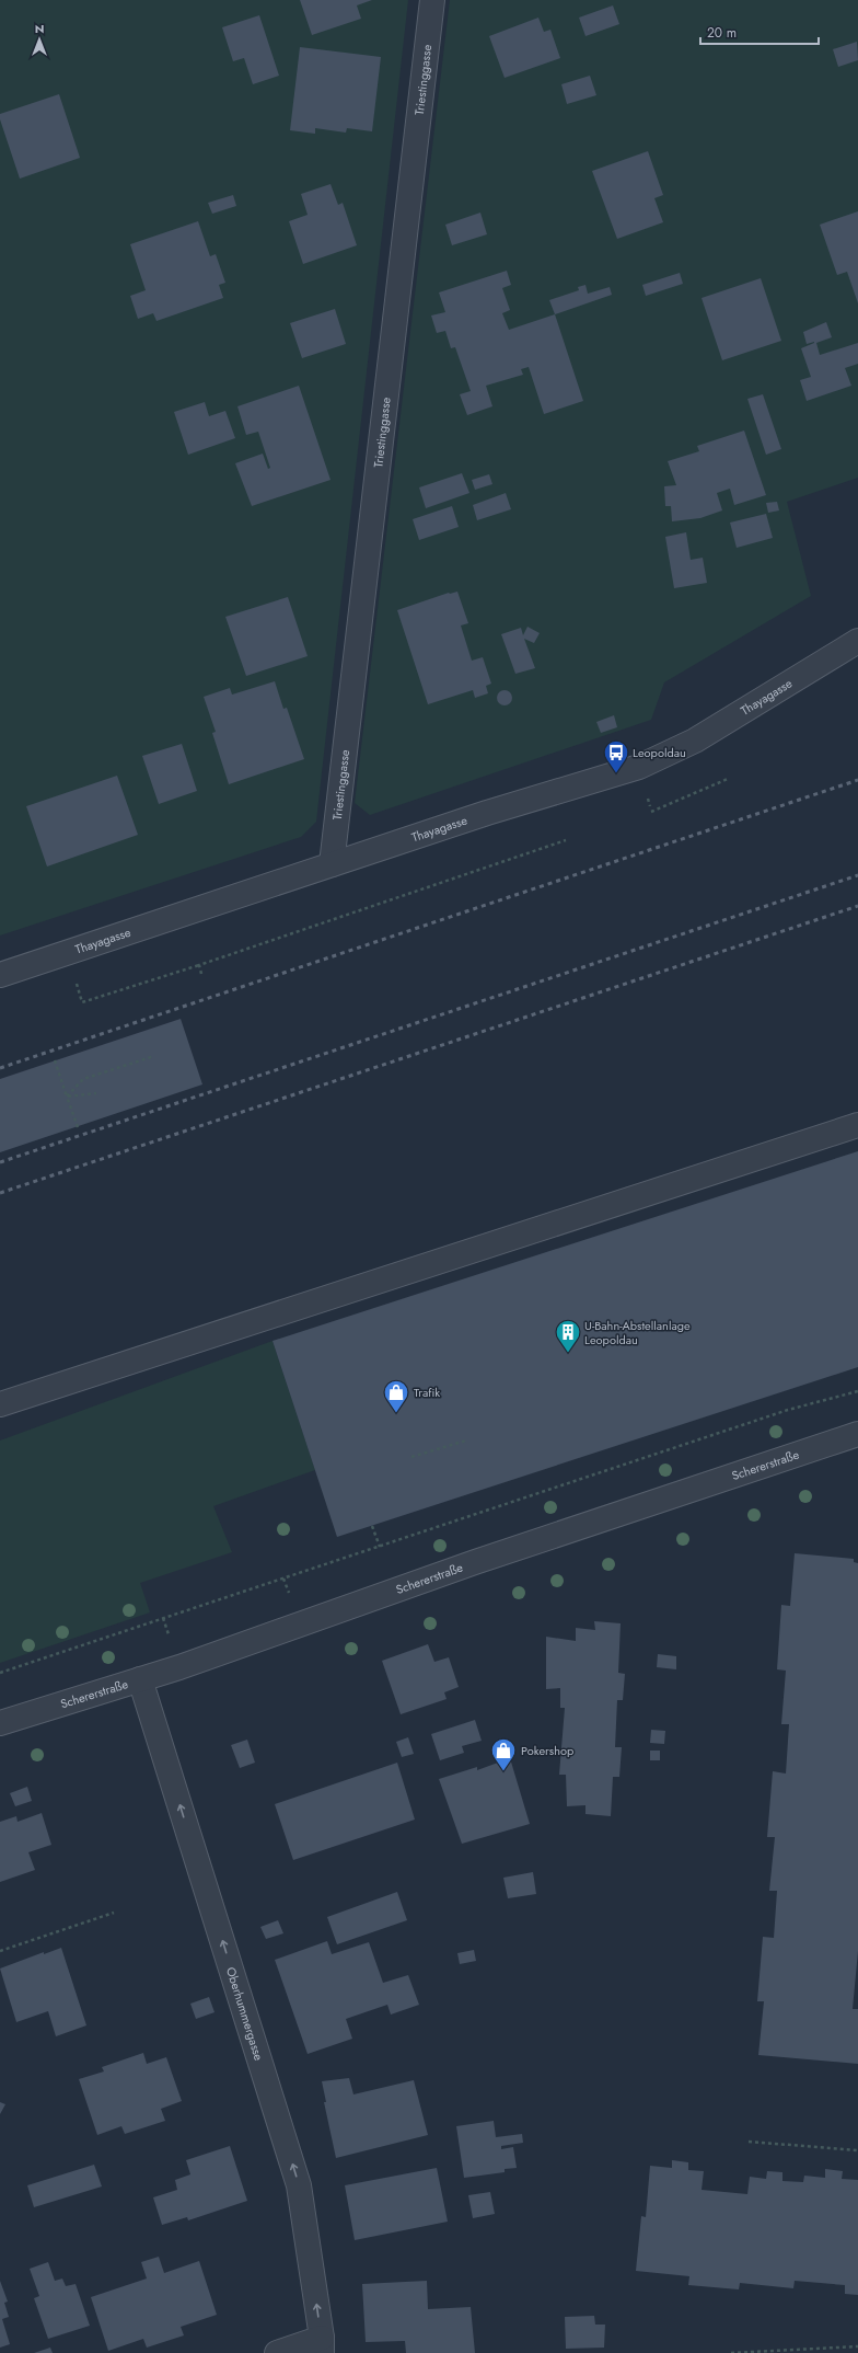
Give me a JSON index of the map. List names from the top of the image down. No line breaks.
{"streets":{"street":["Triestinggasse","Thayagasse","Schererstraße","Oberhummergasse"]},"crossings":[["Triestinggasse","Thayagasse"],["Schererstraße","Oberhummergasse"]],"one_way":["Oberhummergasse"],"places":{"bus stop":["Leopoldau"],"building":["U-Bahn-Abstellanlage Leopoldau"],"shop":["Trafik","Pokershop"]},"scale_bar":"20 m","north":"top"}
